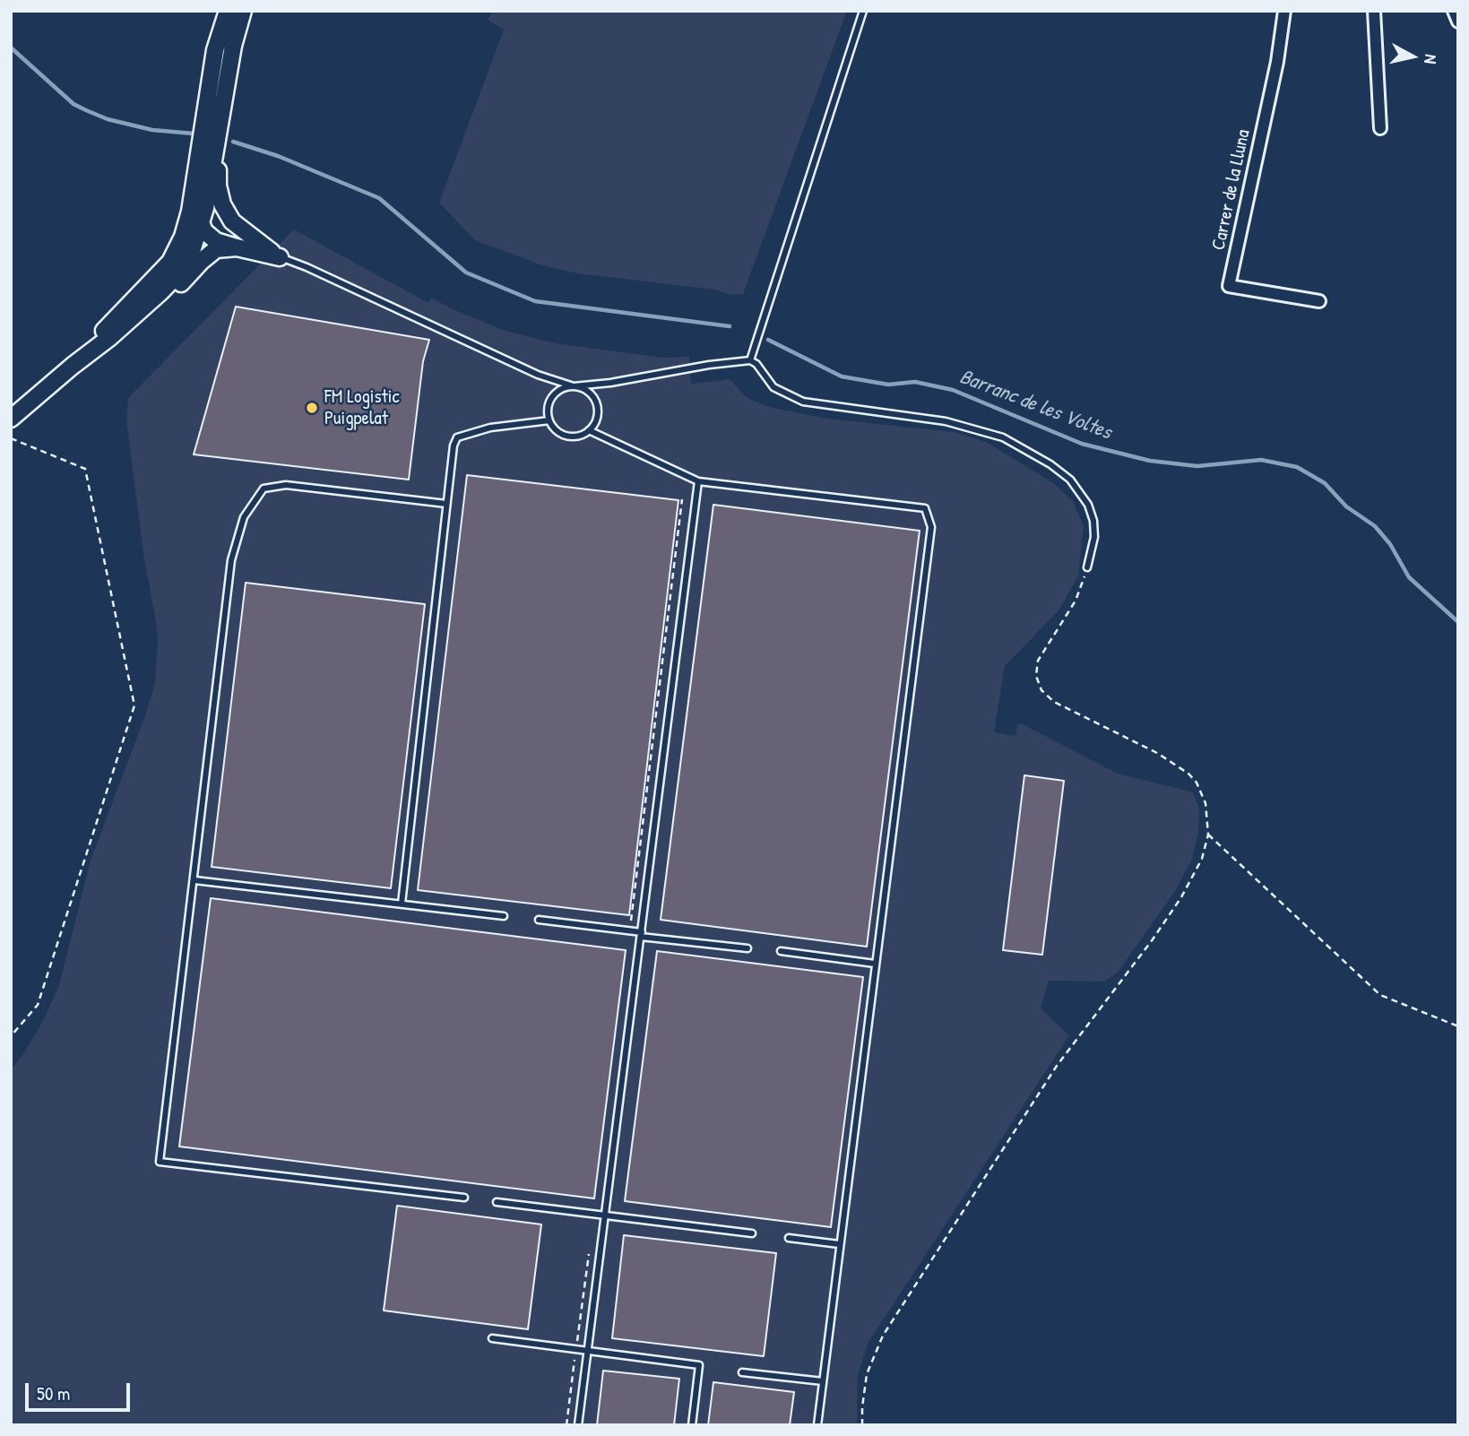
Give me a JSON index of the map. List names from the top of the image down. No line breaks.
{"streets":{"street":["Carrer de la Lluna"]},"water":["Barranc de les Voltes"],"places":["FM Logistic Puigpelat"],"scale_bar":"50 m","north":"right"}
